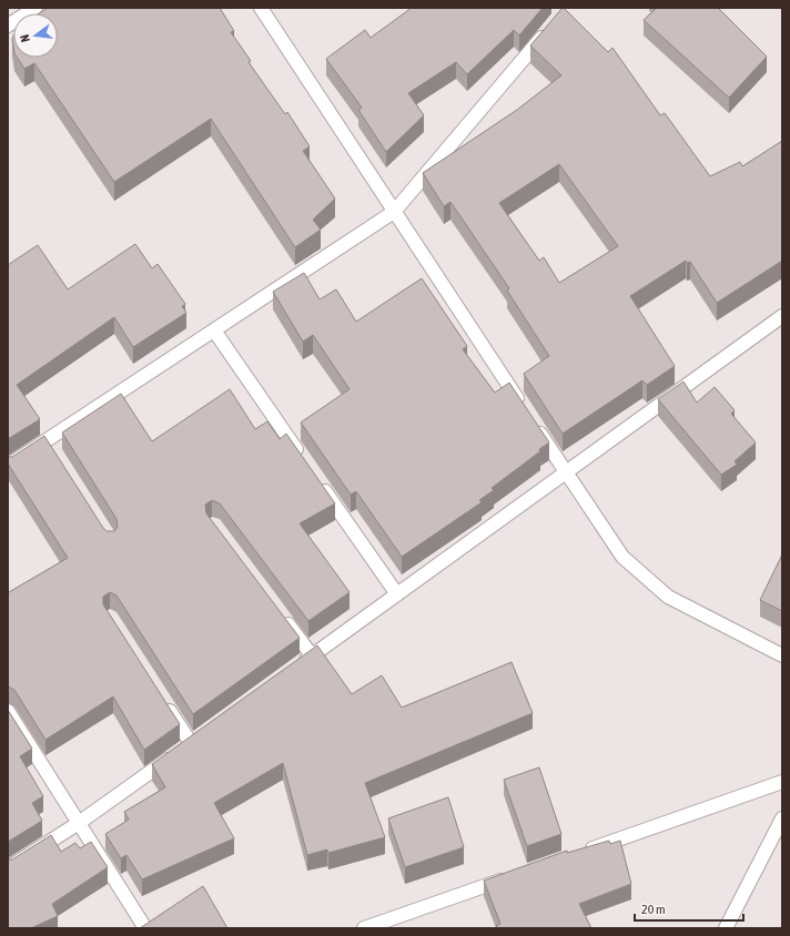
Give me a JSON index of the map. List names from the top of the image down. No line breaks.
{"scale_bar":"20 m","north":"left"}
